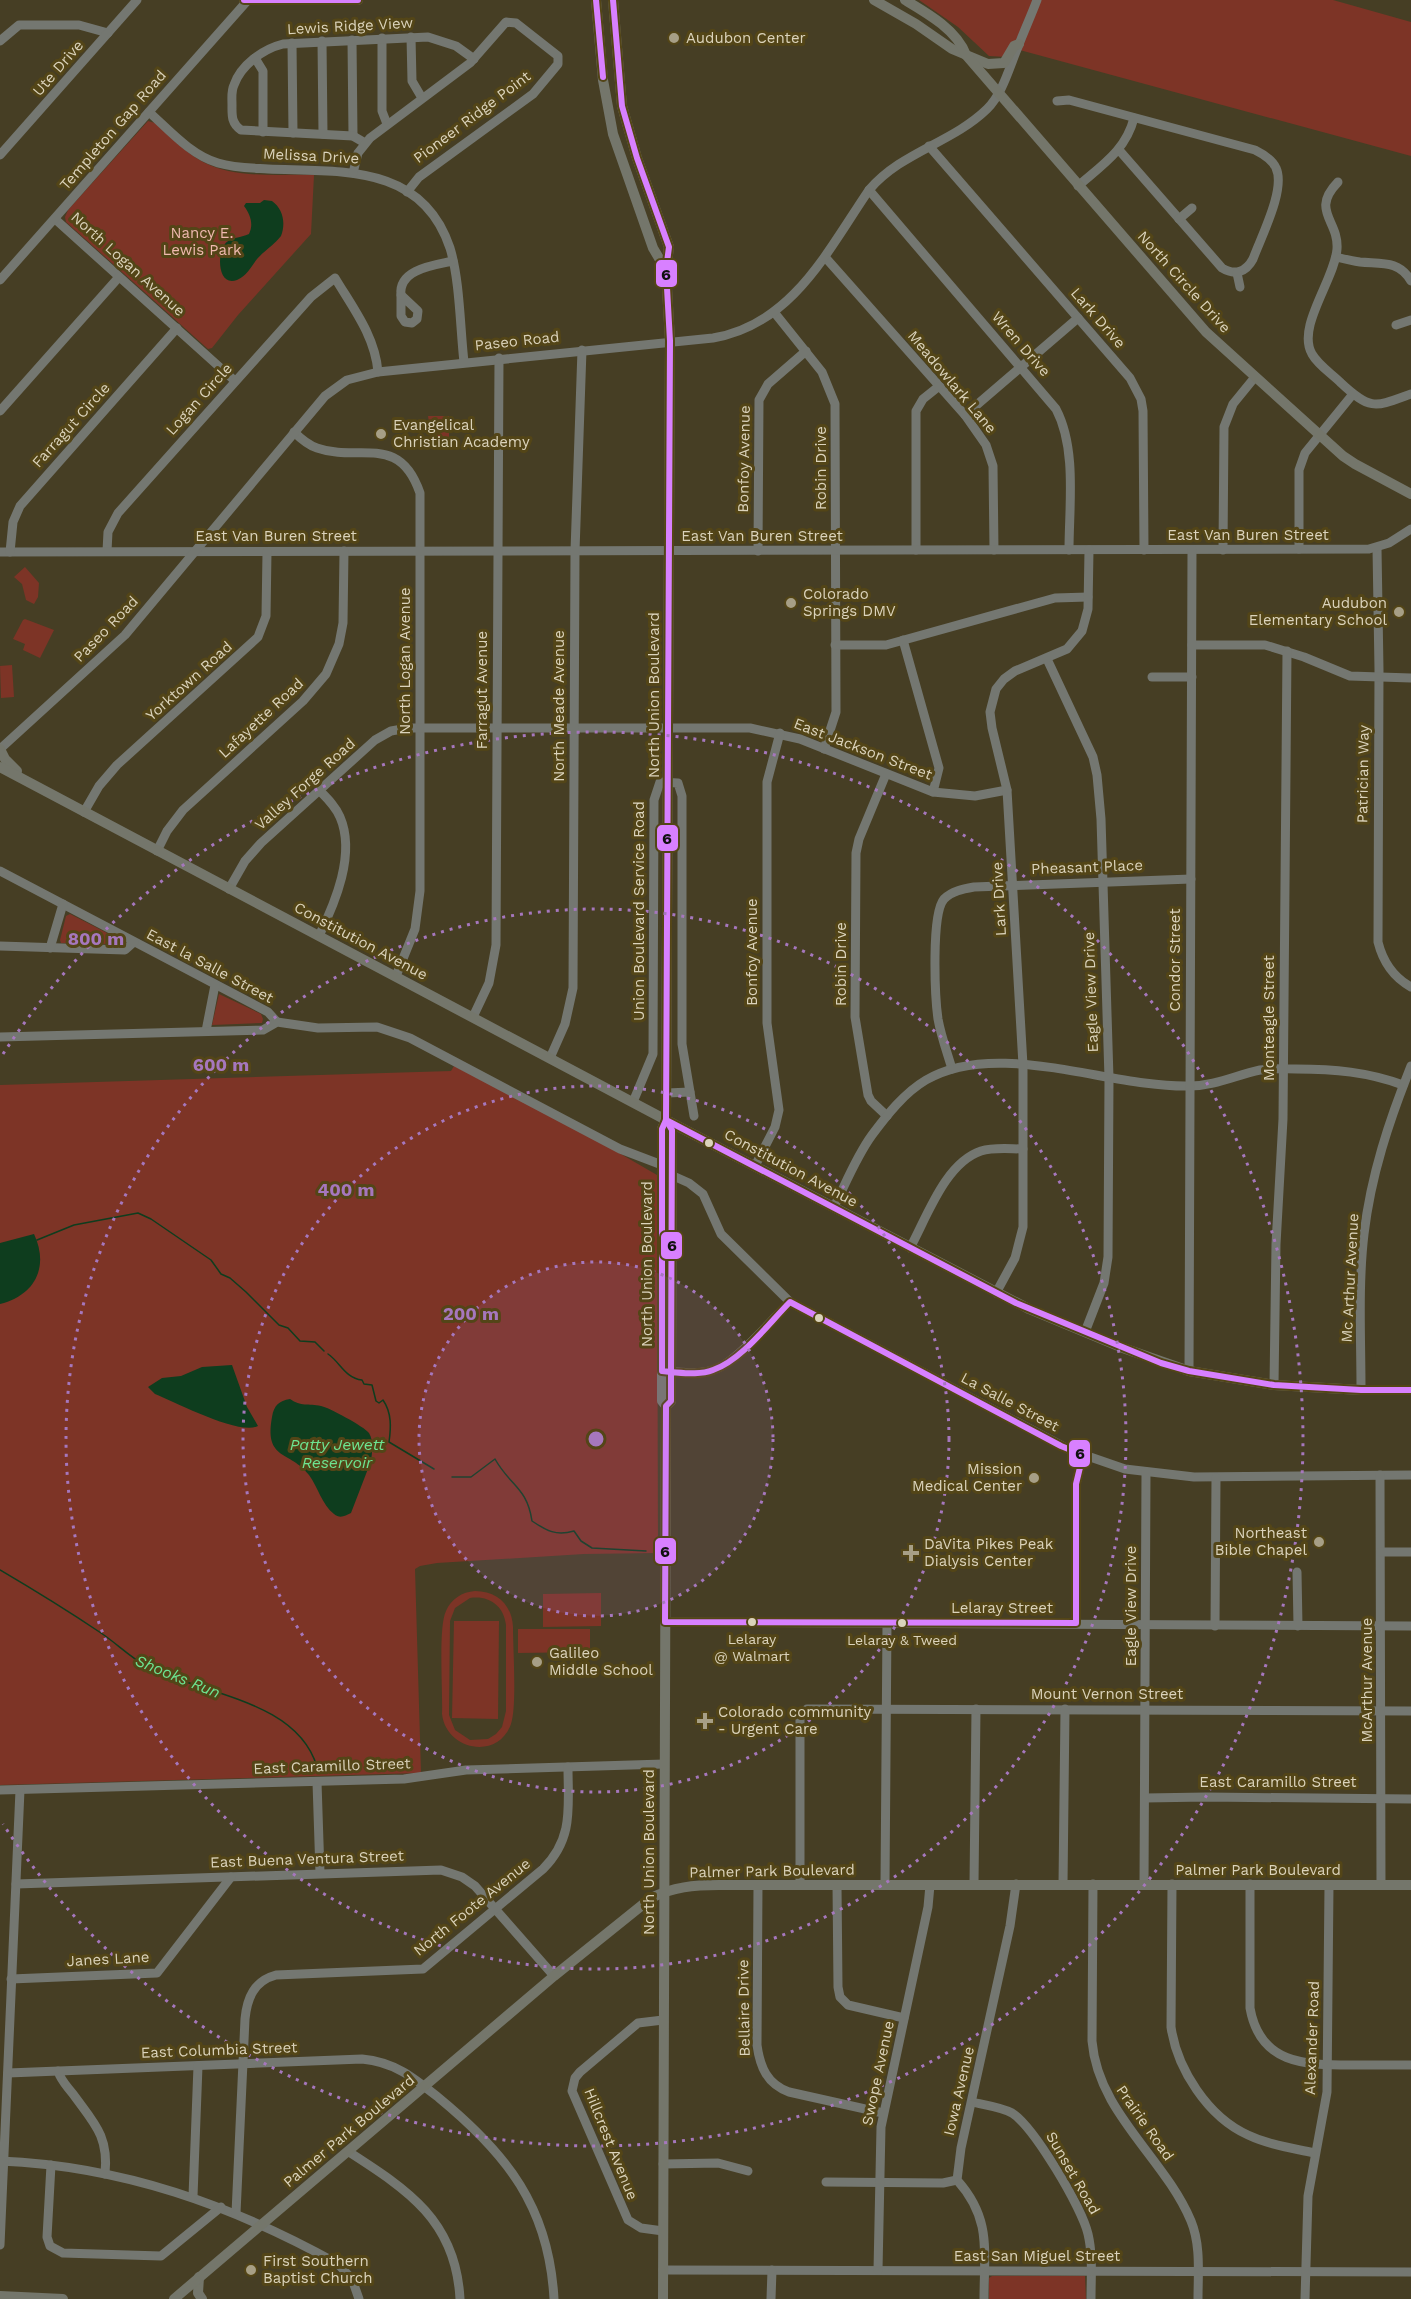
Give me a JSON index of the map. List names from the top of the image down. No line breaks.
{"streets":{"main road":["North Circle Drive","North Union Boulevard","Constitution Avenue","Palmer Park Boulevard"],"street":["Lewis Ridge View","Ute Drive","Pioneer Ridge Point","Templeton Gap Road","Melissa Drive","North Logan Avenue","Lark Drive","Paseo Road","Wren Drive","Meadowlark Lane","Logan Circle","Farragut Circle","Bonfoy Avenue","Robin Drive","East Van Buren Street","Yorktown Road","Farragut Avenue","North Meade Avenue","Lafayette Road","East Jackson Street","Patrician Way","Valley Forge Road","Pheasant Place","Union Boulevard Service Road","Condor Street","East la Salle Street","Eagle View Drive","Monteagle Street","Mc Arthur Avenue","La Salle Street","Lelaray Street","McArthur Avenue","Mount Vernon Street","East Caramillo Street","East Buena Ventura Street","North Foote Avenue","Janes Lane","Bellaire Drive","Alexander Road","East Columbia Street","Swope Avenue","Iowa Avenue","Prairie Road","Hillcrest Avenue","Sunset Road","East San Miguel Street"]},"crossings":[["Lewis Ridge View","Pioneer Ridge Point"],["Pioneer Ridge Point","Melissa Drive"],["Templeton Gap Road","Melissa Drive"],["Templeton Gap Road","North Logan Avenue"],["Melissa Drive","Paseo Road"],["North Logan Avenue","Paseo Road"],["North Logan Avenue","Logan Circle"],["North Logan Avenue","Farragut Circle"],["North Logan Avenue","East Van Buren Street"],["North Logan Avenue","East Jackson Street"],["North Logan Avenue","Valley Forge Road"],["North Logan Avenue","Constitution Avenue"],["North Circle Drive","Paseo Road"],["Lark Drive","Paseo Road"],["Lark Drive","East Van Buren Street"],["Lark Drive","East Jackson Street"],["Lark Drive","Pheasant Place"],["Lark Drive","Constitution Avenue"],["Lark Drive","Eagle View Drive"],["Paseo Road","Wren Drive"],["Paseo Road","Meadowlark Lane"],["Paseo Road","Logan Circle"],["Paseo Road","Robin Drive"],["Paseo Road","East Van Buren Street"],["Paseo Road","Farragut Avenue"],["Paseo Road","North Union Boulevard"],["Paseo Road","North Meade Avenue"],["Wren Drive","East Van Buren Street"],["Meadowlark Lane","East Van Buren Street"],["Logan Circle","East Van Buren Street"],["Farragut Circle","East Van Buren Street"],["Bonfoy Avenue","Robin Drive"],["Bonfoy Avenue","East Van Buren Street"],["Bonfoy Avenue","East Jackson Street"],["Bonfoy Avenue","Constitution Avenue"],["Robin Drive","East Van Buren Street"],["Robin Drive","East Jackson Street"],["East Van Buren Street","Yorktown Road"],["East Van Buren Street","Farragut Avenue"],["East Van Buren Street","North Union Boulevard"],["East Van Buren Street","North Meade Avenue"],["East Van Buren Street","Lafayette Road"],["East Van Buren Street","Patrician Way"],["East Van Buren Street","Condor Street"],["Yorktown Road","Constitution Avenue"],["Farragut Avenue","East Jackson Street"],["Farragut Avenue","Constitution Avenue"],["North Union Boulevard","East Jackson Street"],["North Union Boulevard","Union Boulevard Service Road"],["North Union Boulevard","Constitution Avenue"],["North Union Boulevard","La Salle Street"],["North Union Boulevard","Lelaray Street"],["North Union Boulevard","East Caramillo Street"],["North Union Boulevard","Palmer Park Boulevard"],["North Union Boulevard","Hillcrest Avenue"],["North Union Boulevard","East San Miguel Street"],["North Meade Avenue","East Jackson Street"],["North Meade Avenue","Constitution Avenue"],["Lafayette Road","Constitution Avenue"],["East Jackson Street","Valley Forge Road"],["Valley Forge Road","Constitution Avenue"],["Pheasant Place","Condor Street"],["Pheasant Place","Eagle View Drive"],["Union Boulevard Service Road","Constitution Avenue"],["Constitution Avenue","Condor Street"],["Constitution Avenue","Eagle View Drive"],["Constitution Avenue","Monteagle Street"],["Constitution Avenue","Mc Arthur Avenue"],["Eagle View Drive","La Salle Street"],["Eagle View Drive","Lelaray Street"],["Eagle View Drive","Mount Vernon Street"],["Eagle View Drive","East Caramillo Street"],["Eagle View Drive","Palmer Park Boulevard"],["La Salle Street","McArthur Avenue"],["Lelaray Street","McArthur Avenue"],["McArthur Avenue","Mount Vernon Street"],["McArthur Avenue","East Caramillo Street"],["McArthur Avenue","Palmer Park Boulevard"],["Mount Vernon Street","Palmer Park Boulevard"],["East Caramillo Street","North Foote Avenue"],["East Buena Ventura Street","Palmer Park Boulevard"],["East Buena Ventura Street","North Foote Avenue"],["East Buena Ventura Street","Janes Lane"],["Palmer Park Boulevard","Bellaire Drive"],["Palmer Park Boulevard","Alexander Road"],["Palmer Park Boulevard","East Columbia Street"],["Palmer Park Boulevard","Swope Avenue"],["Palmer Park Boulevard","Iowa Avenue"],["Palmer Park Boulevard","Prairie Road"],["North Foote Avenue","East Columbia Street"],["Bellaire Drive","Swope Avenue"],["Alexander Road","East San Miguel Street"],["Swope Avenue","East San Miguel Street"],["Iowa Avenue","Sunset Road"],["Prairie Road","East San Miguel Street"],["Sunset Road","East San Miguel Street"]],"water":["Patty Jewett Reservoir","Shooks Run"],"parks":["Nancy E. Lewis Park"],"places":{"other":["Audubon Center","Evangelical Christian Academy","Colorado Springs DMV","Audubon Elementary School","Mission Medical Center","Northeast Bible Chapel","Lelaray @ Walmart","Lelaray & Tweed","Galileo Middle School","First Southern Baptist Church"],"health":["DaVita Pikes Peak Dialysis Center","Colorado community - Urgent Care"]},"lines":["transit line 6"],"rings":["800 m","600 m","400 m","200 m"]}
